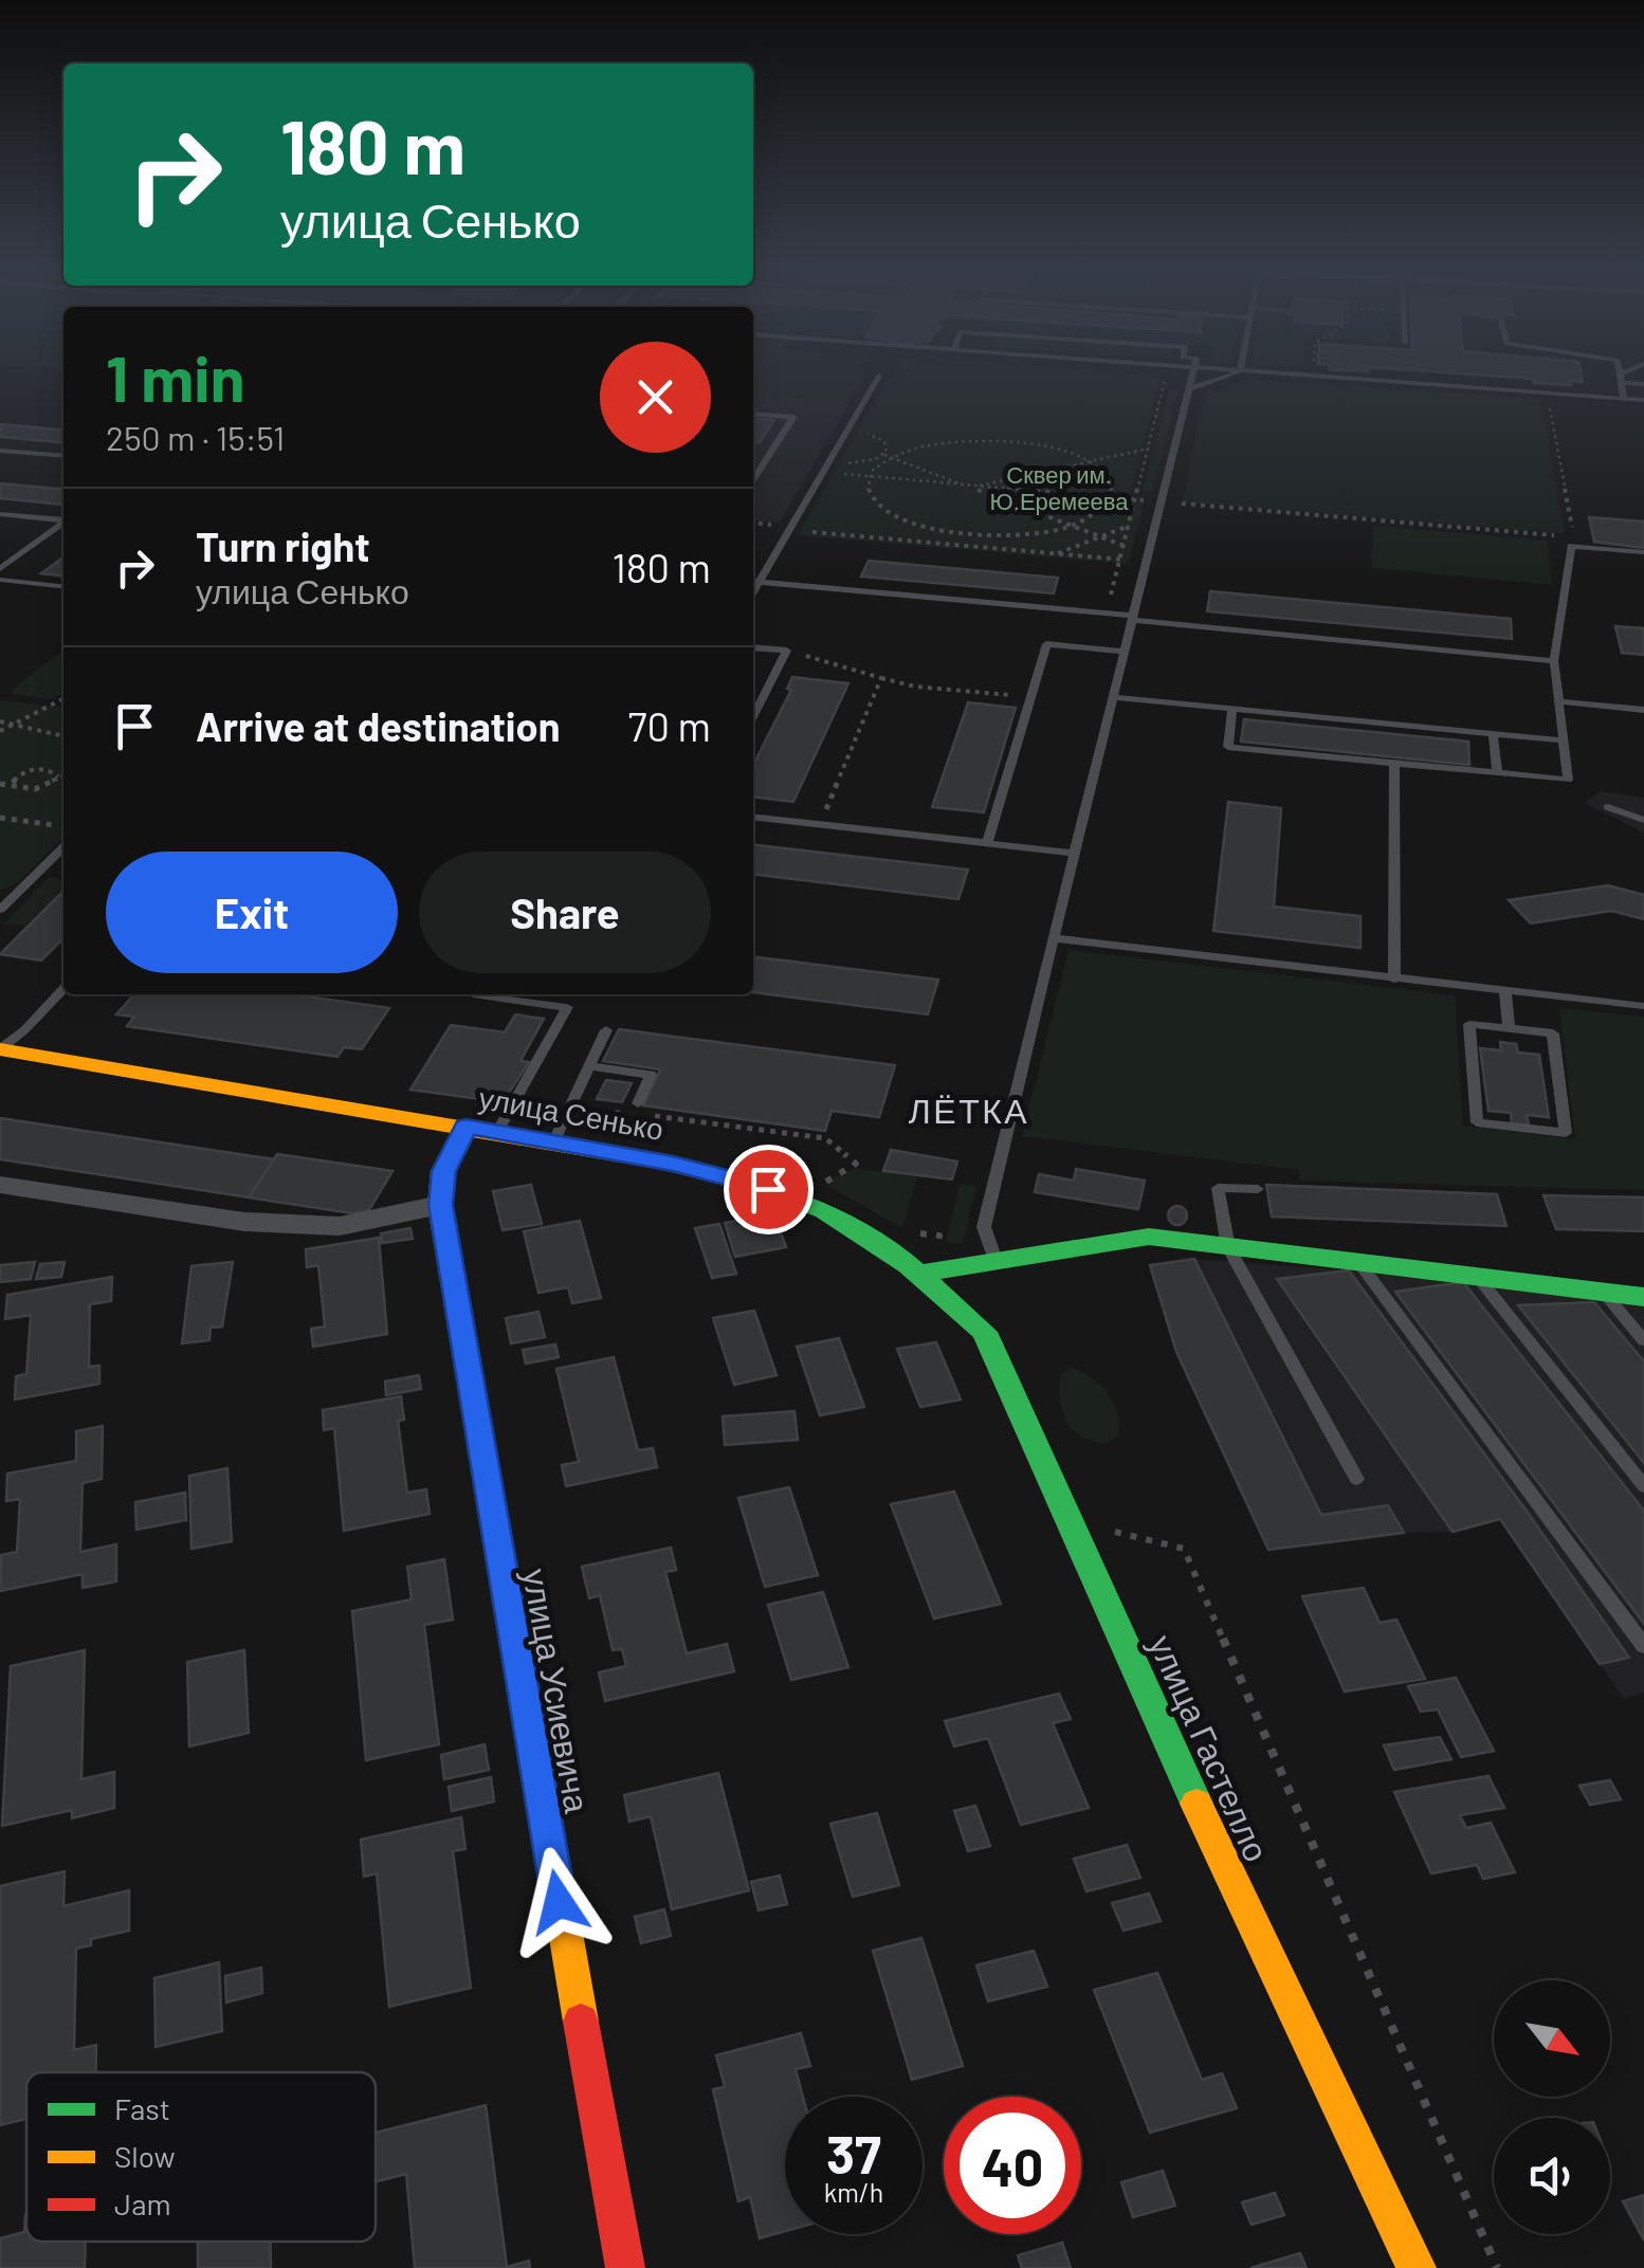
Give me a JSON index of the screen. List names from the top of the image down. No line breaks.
{"streets":{"street":["улица Сенько","улица Усиевича","улица Гастелло"]},"crossings":[["улица Сенько","улица Усиевича"],["улица Сенько","улица Гастелло"]],"districts":["ЛЁТКА"],"parks":["Сквер им. Ю.Еремеева"],"legend":["Fast","Slow","Jam"],"north":"bottom right","page":{"turn":["180 m","улица Сенько"],"heading":["1 min","250 m · 15:51"],"list":[{"name":"Turn right","note":"улица Сенько","value":"180 m"},{"name":"Arrive at destination","value":"70 m"}],"buttons":["Exit","Share"],"speed":"37 km/h","limit":"40"}}
